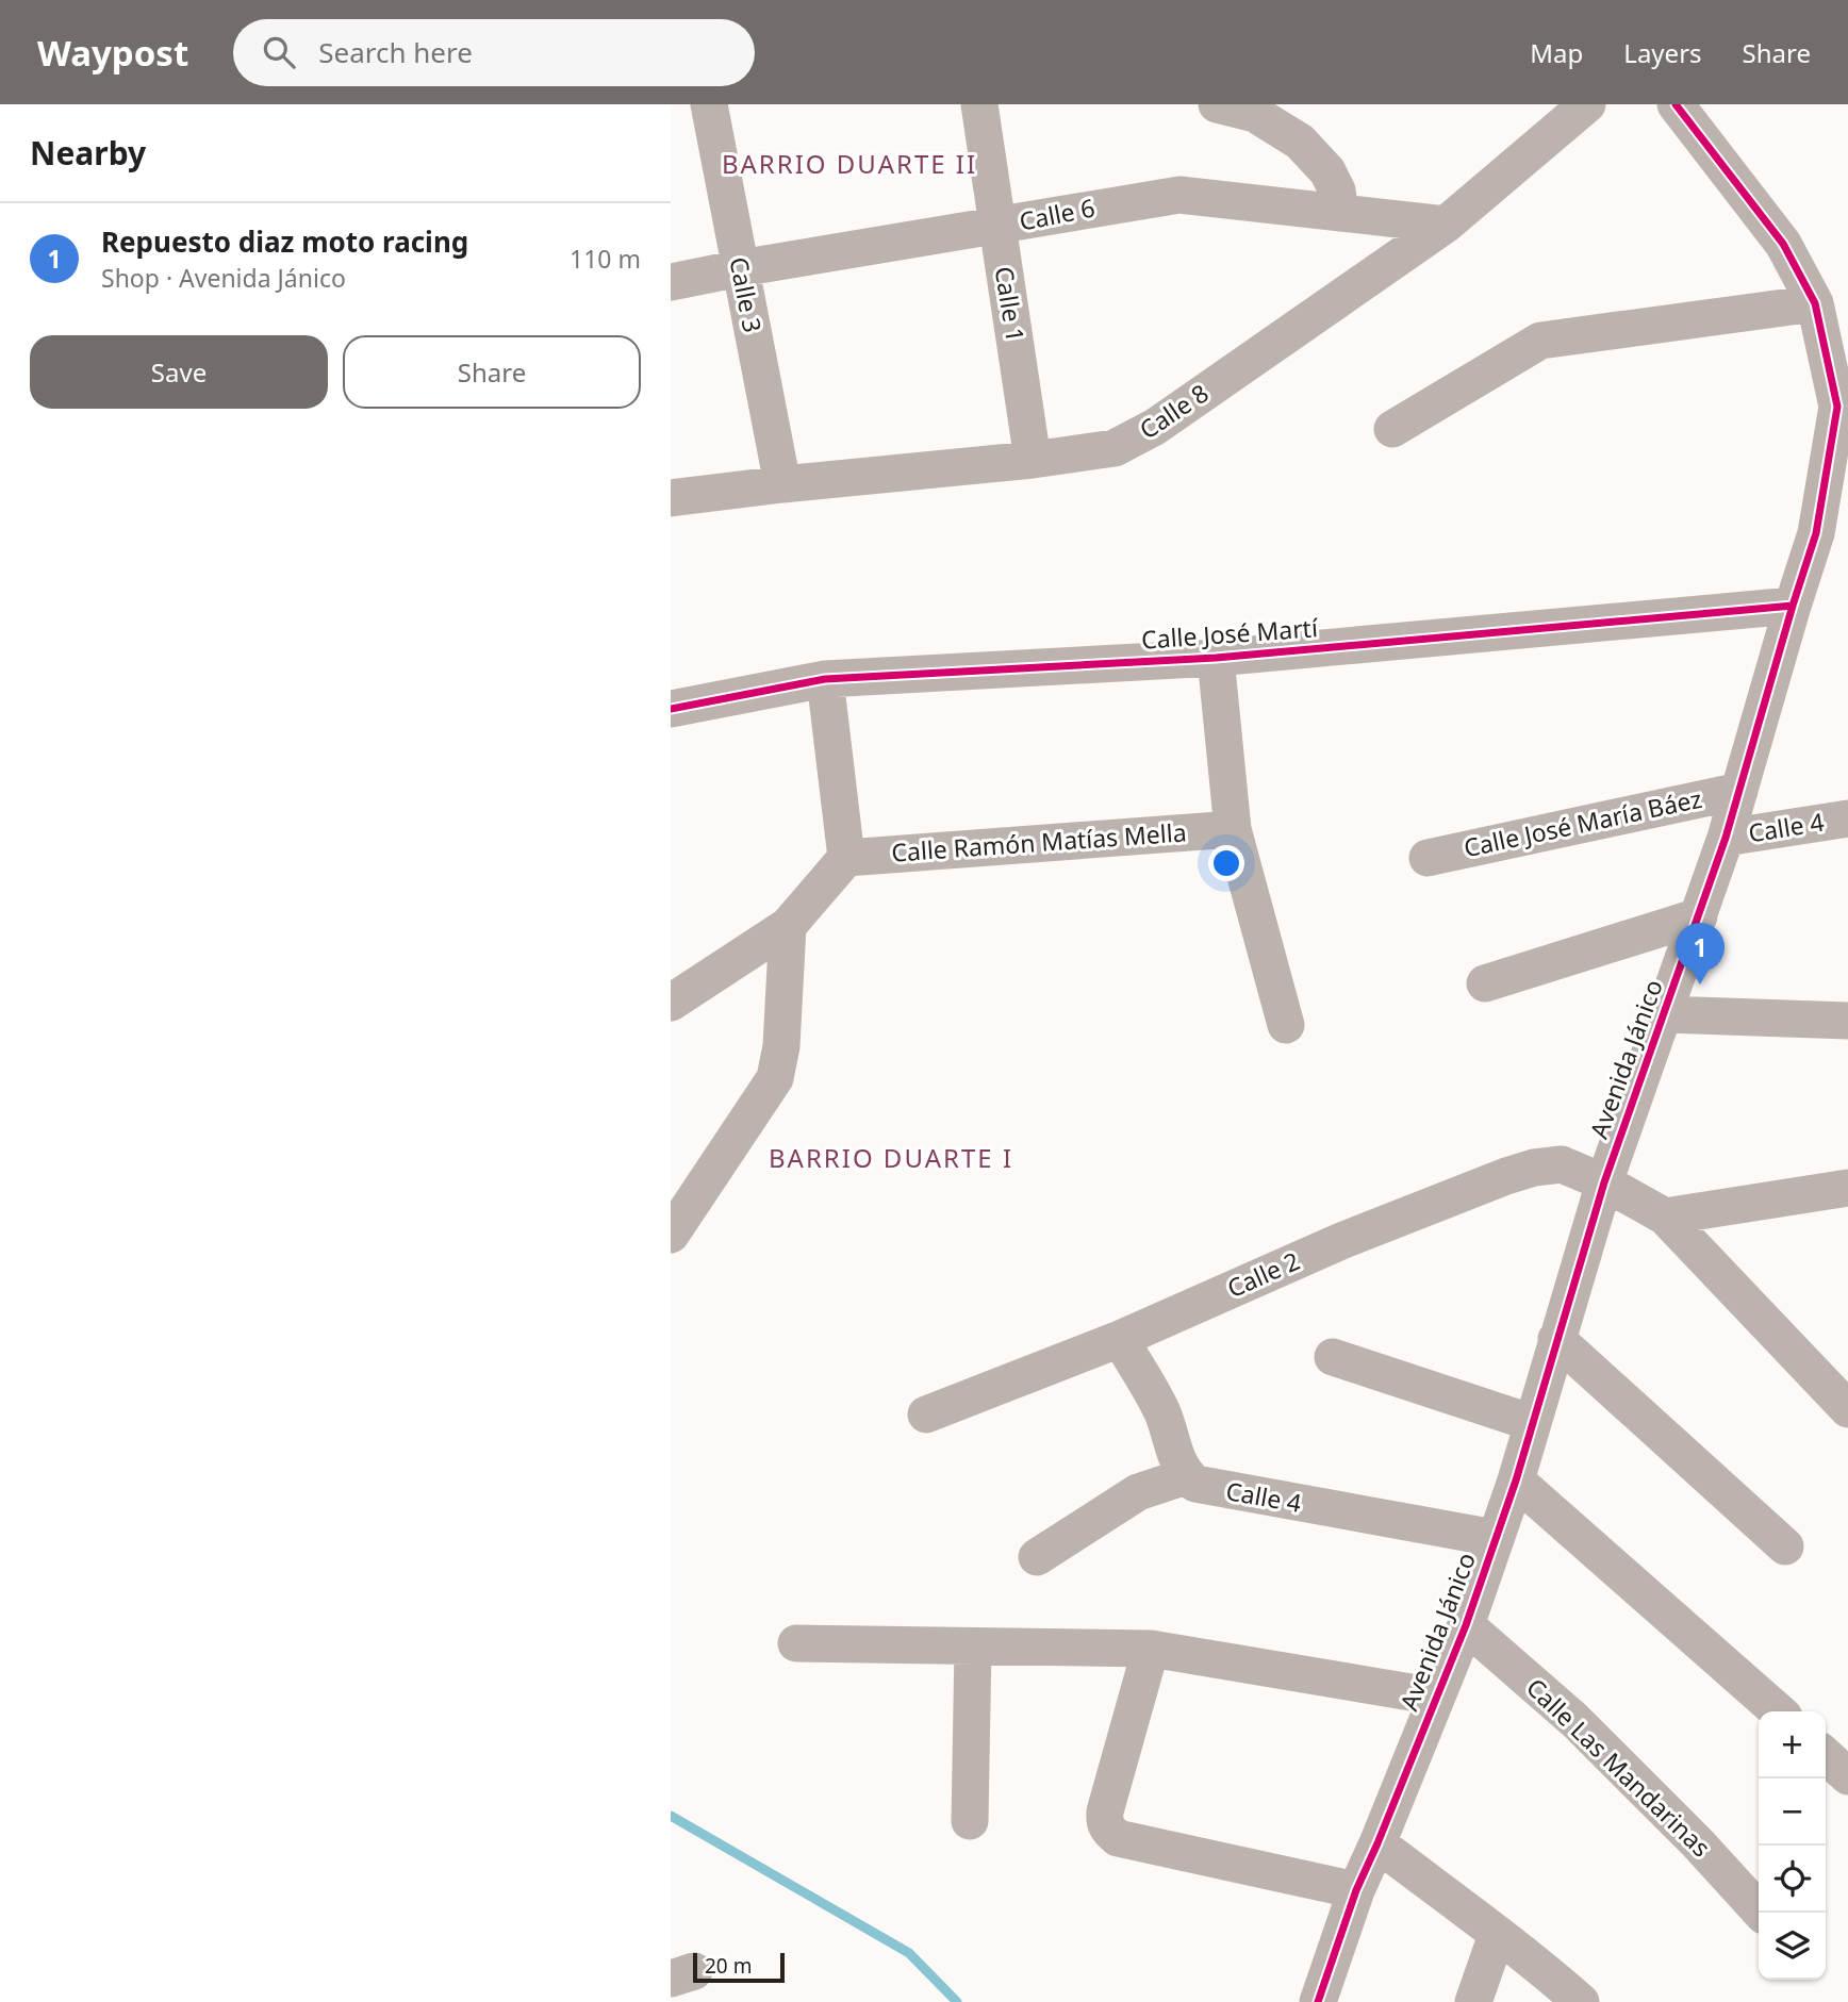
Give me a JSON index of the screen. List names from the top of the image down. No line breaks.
{"streets":{"street":["Calle 6","Calle 3","Calle 1","Calle 8","Calle José Martí","Calle José María Báez","Calle 4","Calle Ramón Matías Mella","Avenida Jánico","Calle 2","Calle Las Mandarinas"]},"crossings":[["Calle 6","Calle 3"],["Calle 6","Calle 1"],["Calle 6","Calle 8"],["Calle 3","Calle 8"],["Calle 1","Calle 8"],["Calle José Martí","Avenida Jánico"],["Calle José María Báez","Avenida Jánico"],["Calle 4","Avenida Jánico"],["Avenida Jánico","Calle 2"],["Avenida Jánico","Calle Las Mandarinas"]],"districts":["BARRIO DUARTE II","BARRIO DUARTE I"],"scale_bar":"20 m","page":{"header":"Waypost","search":"Search here","nav":["Map","Layers","Share"],"heading":"Nearby","list":[{"mark":"1","name":"Repuesto diaz moto racing","note":"Shop · Avenida Jánico","value":"110 m"}],"buttons":["Save","Share"],"pins":"1","map_buttons":["+","−"],"scale":"20 m"}}
